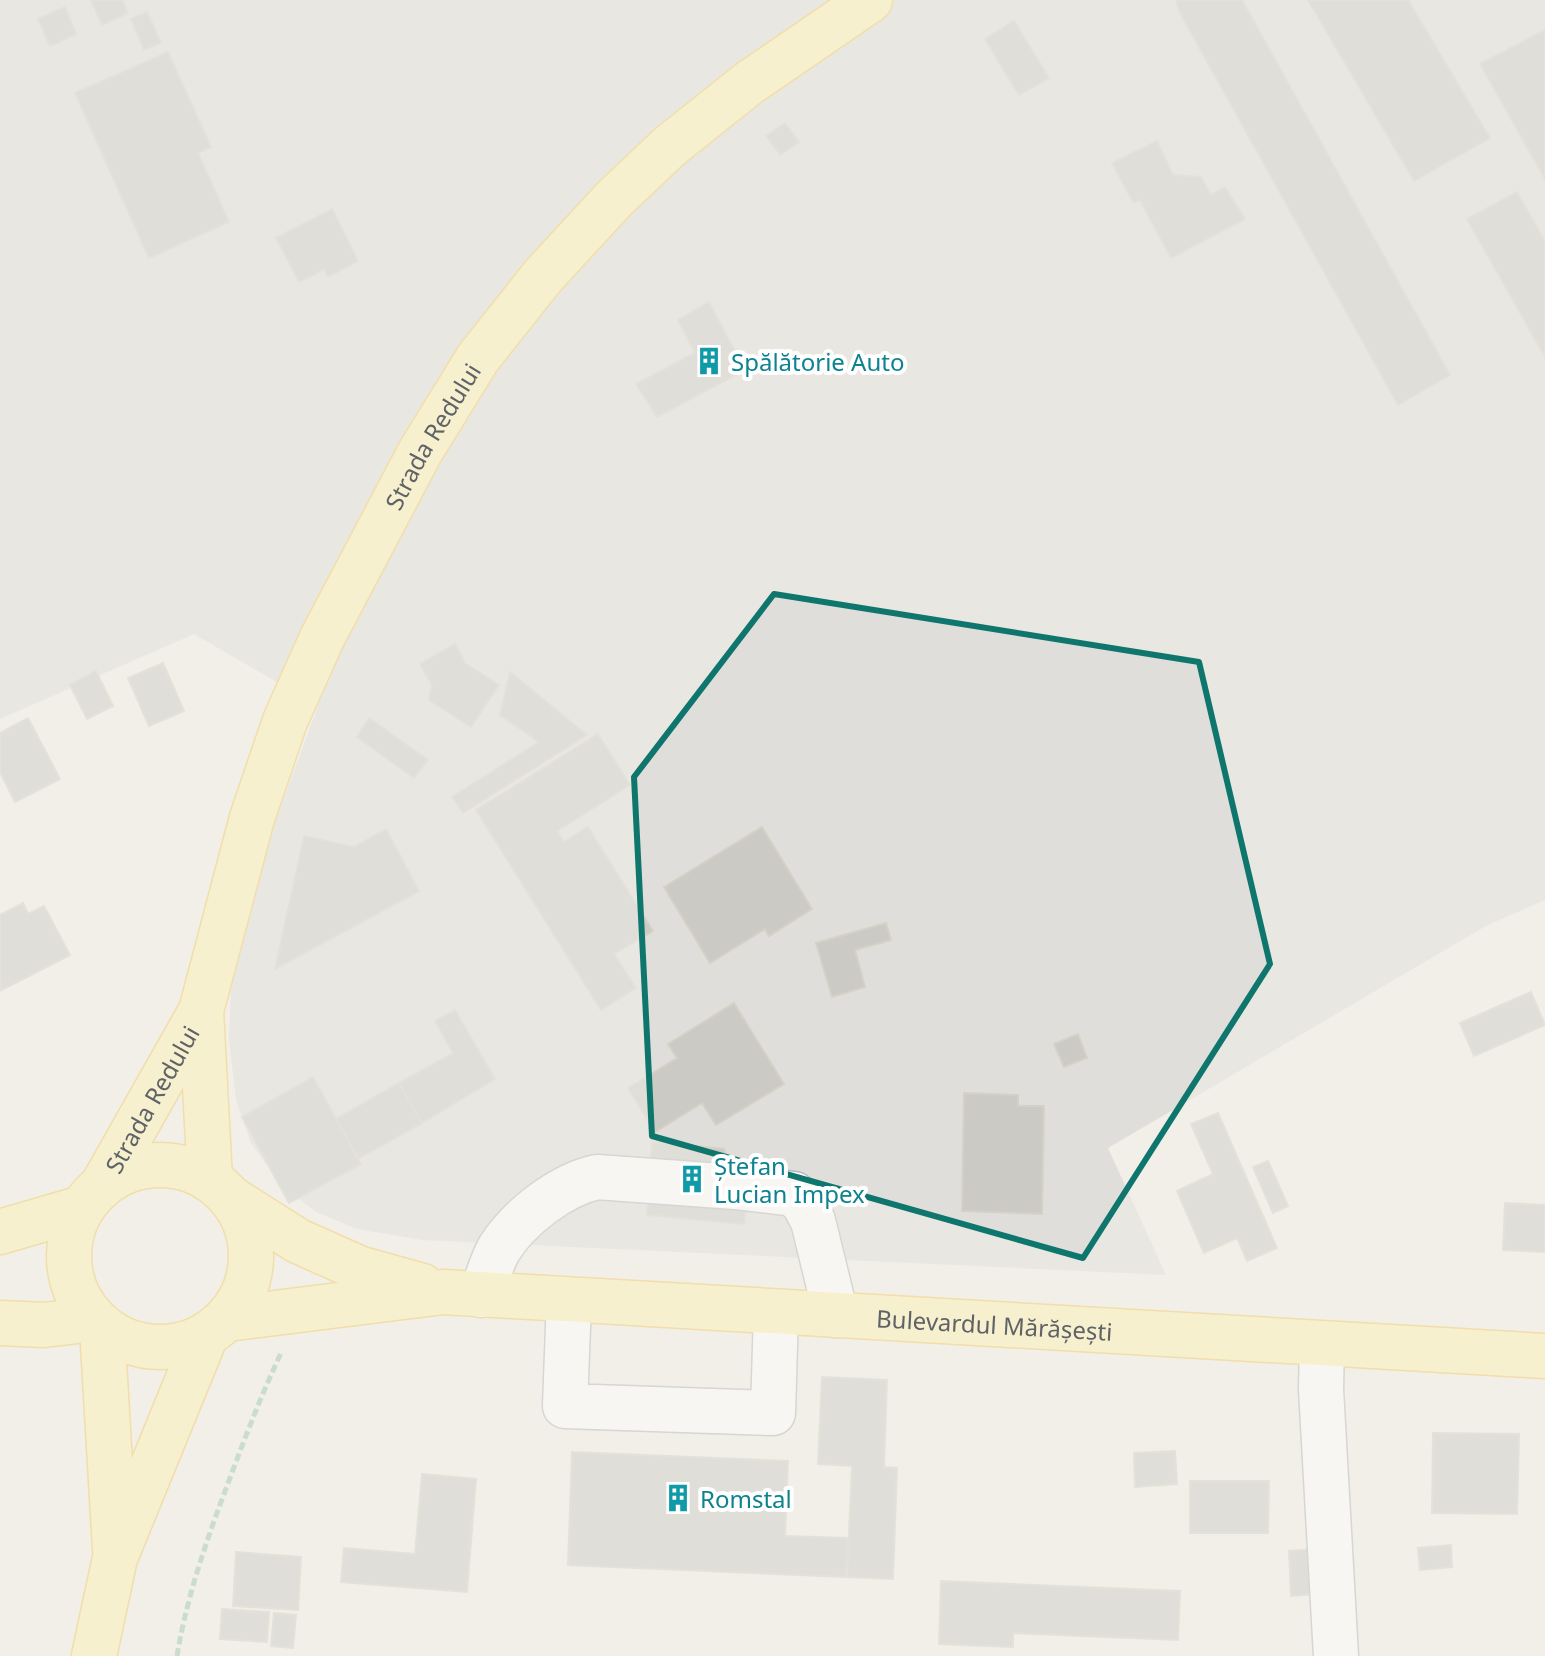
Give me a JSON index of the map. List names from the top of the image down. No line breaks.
{"streets":{"main road":["Strada Redului","Bulevardul Mărășești"]},"crossings":[["Strada Redului","Bulevardul Mărășești"]],"places":{"building":["Spălătorie Auto","Ștefan Lucian Impex","Romstal"]}}
